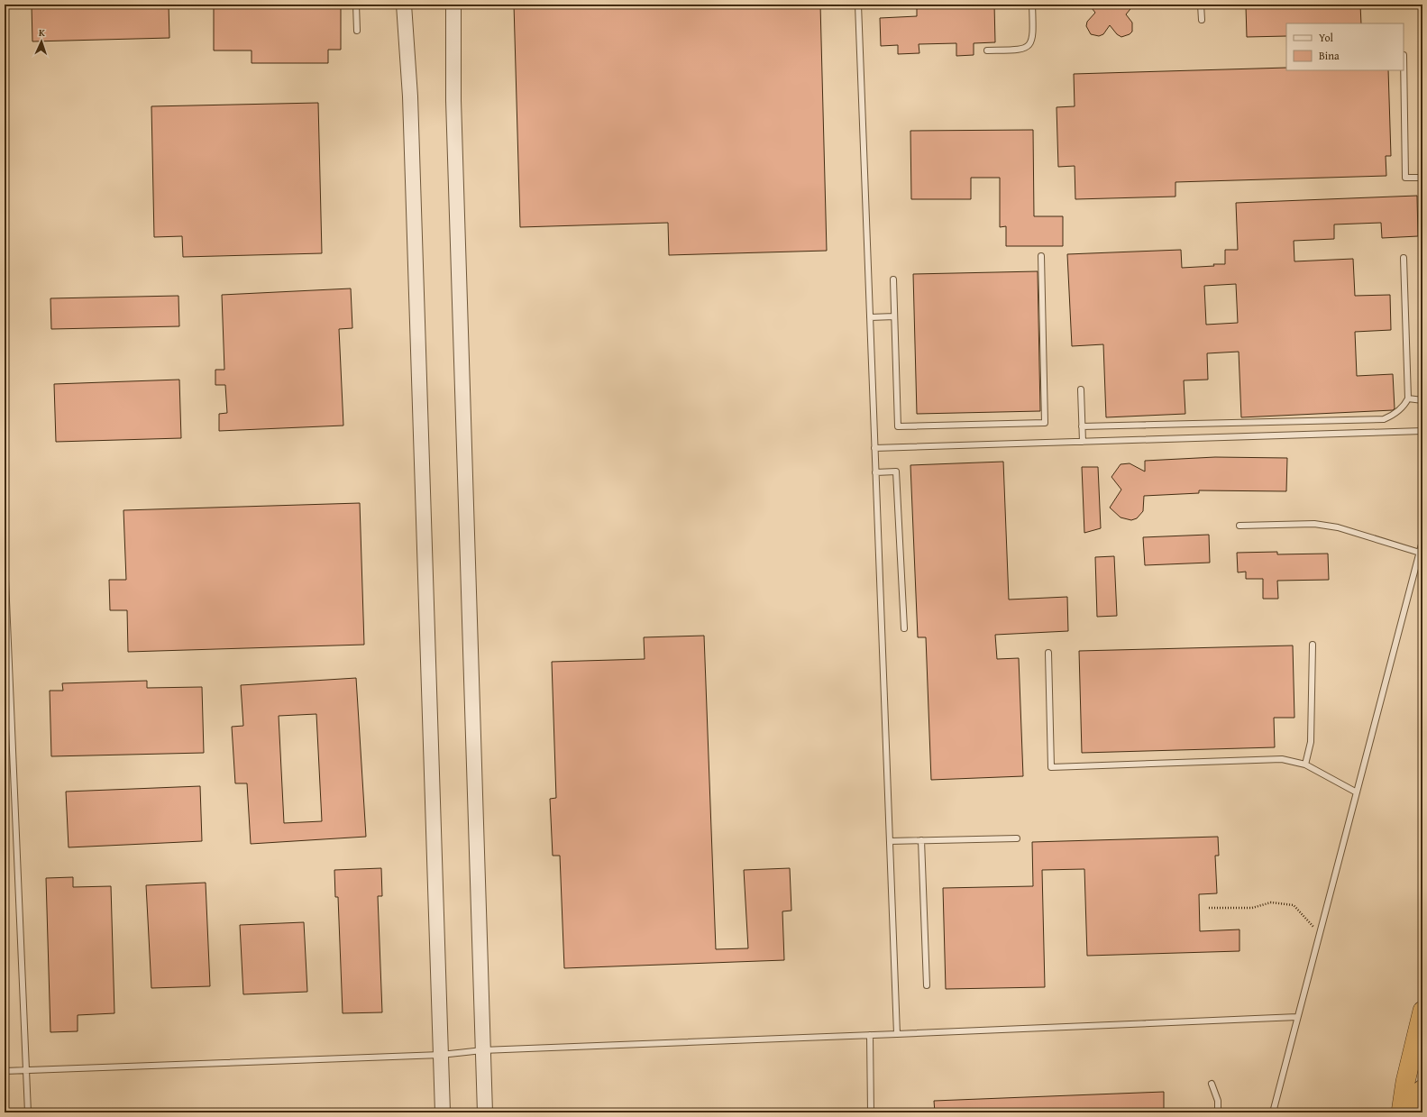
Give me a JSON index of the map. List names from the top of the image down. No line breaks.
{"legend":["Yol","Bina"],"north":"top"}
